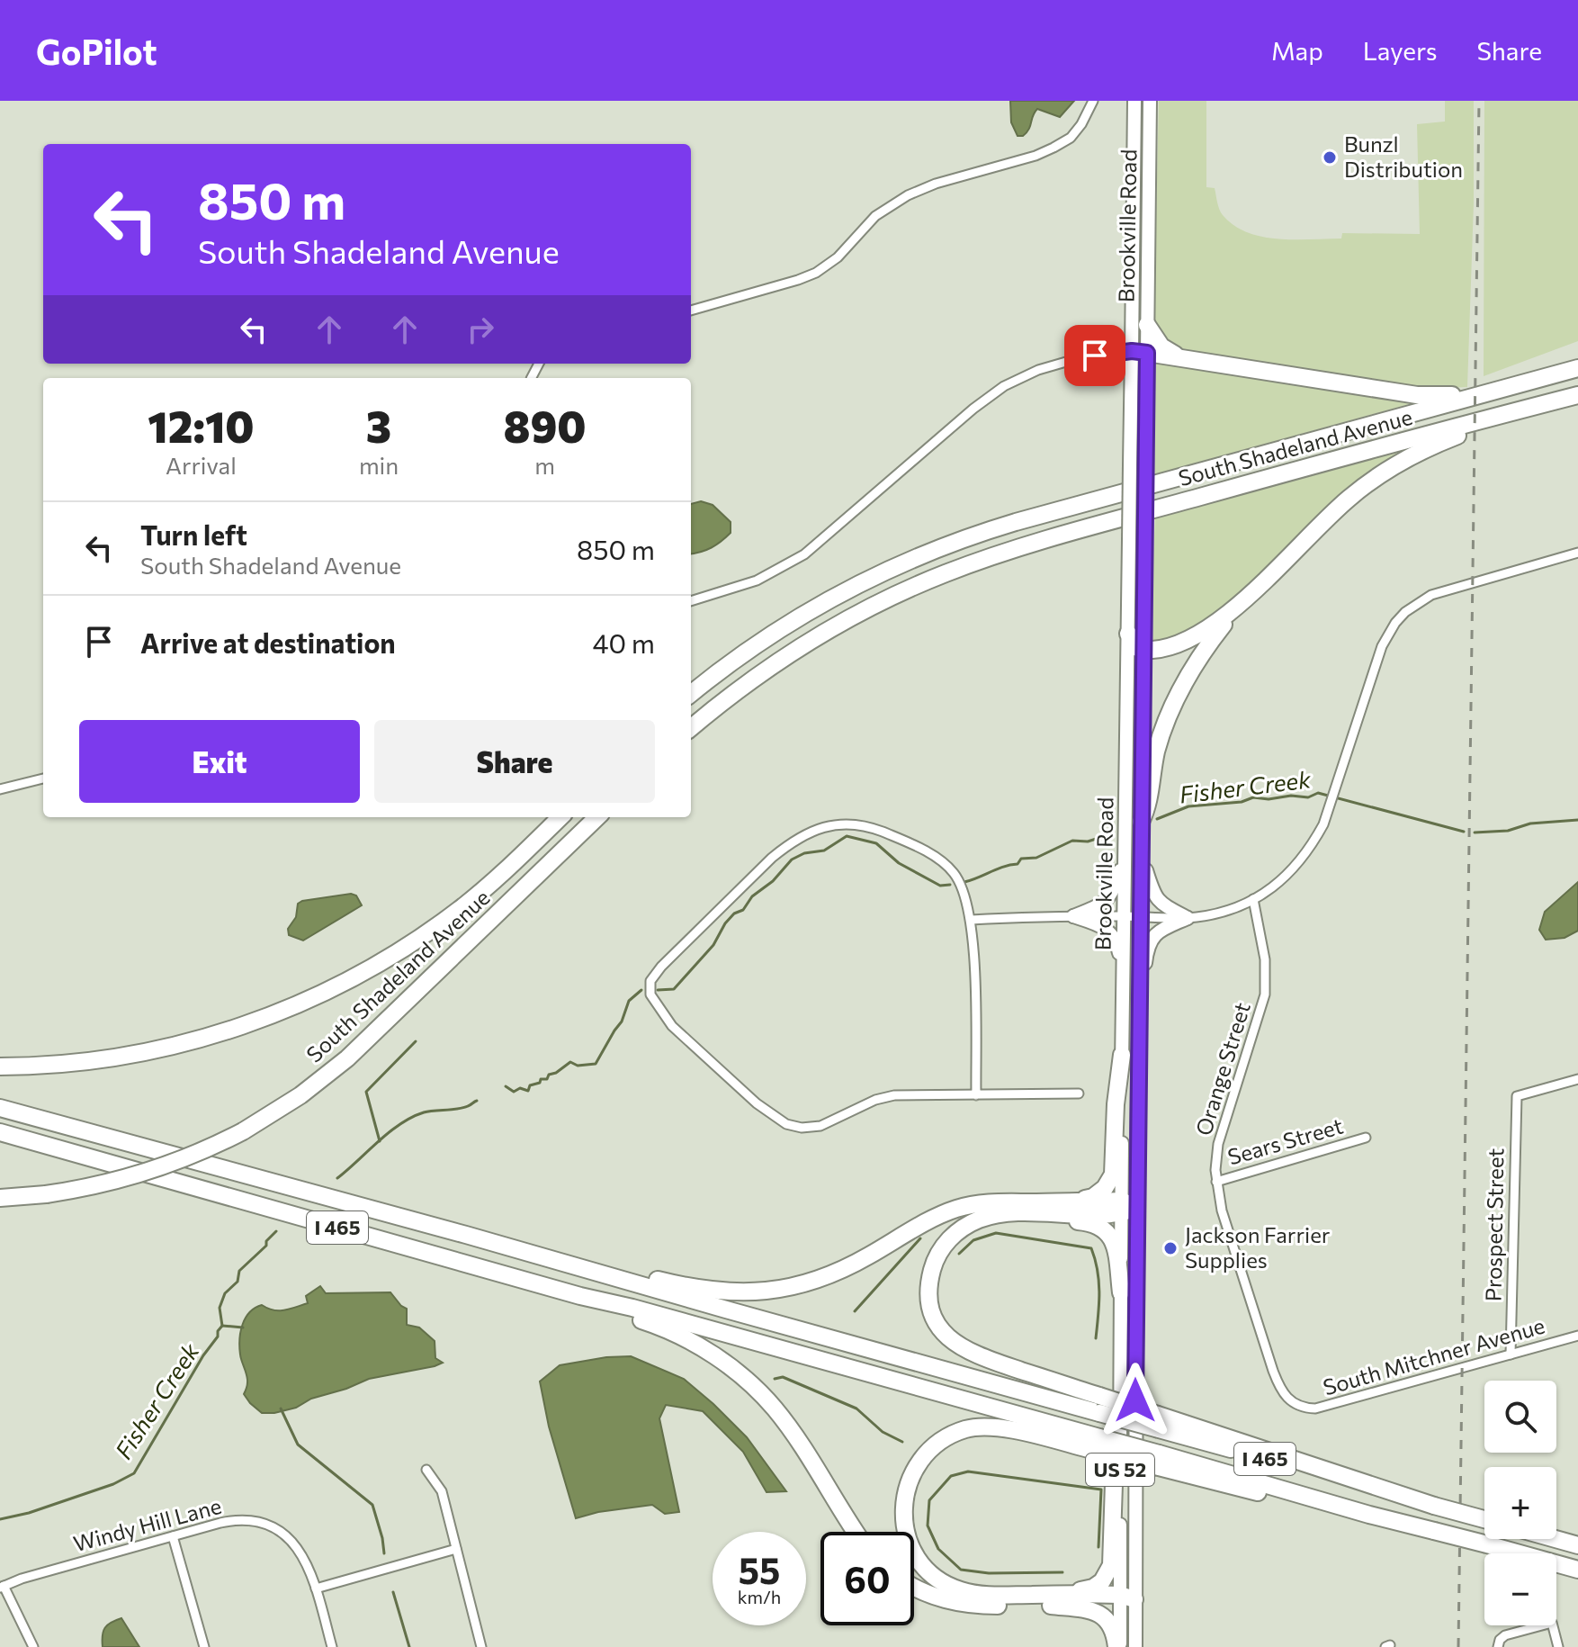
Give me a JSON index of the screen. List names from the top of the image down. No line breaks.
{"streets":{"highway":["South Shadeland Avenue","I 465","US 52"],"main road":["Brookville Road"],"street":["Orange Street","Sears Street","Prospect Street","South Mitchner Avenue","Windy Hill Lane"]},"crossings":[["Brookville Road","US 52"],["Orange Street","Sears Street"],["Orange Street","South Mitchner Avenue"],["Prospect Street","South Mitchner Avenue"],["I 465","US 52"]],"water":["Fisher Creek"],"places":["Bunzl Distribution","Jackson Farrier Supplies"],"page":{"header":"GoPilot","nav":["Map","Layers","Share"],"turn":["850 m","South Shadeland Avenue"],"eta":["12:10","Arrival","3","min","890","m"],"list":[{"name":"Turn left","note":"South Shadeland Avenue","value":"850 m"},{"name":"Arrive at destination","value":"40 m"}],"buttons":["Exit","Share"],"map_buttons":["+","−"],"speed":"55 km/h","limit":"60"}}
